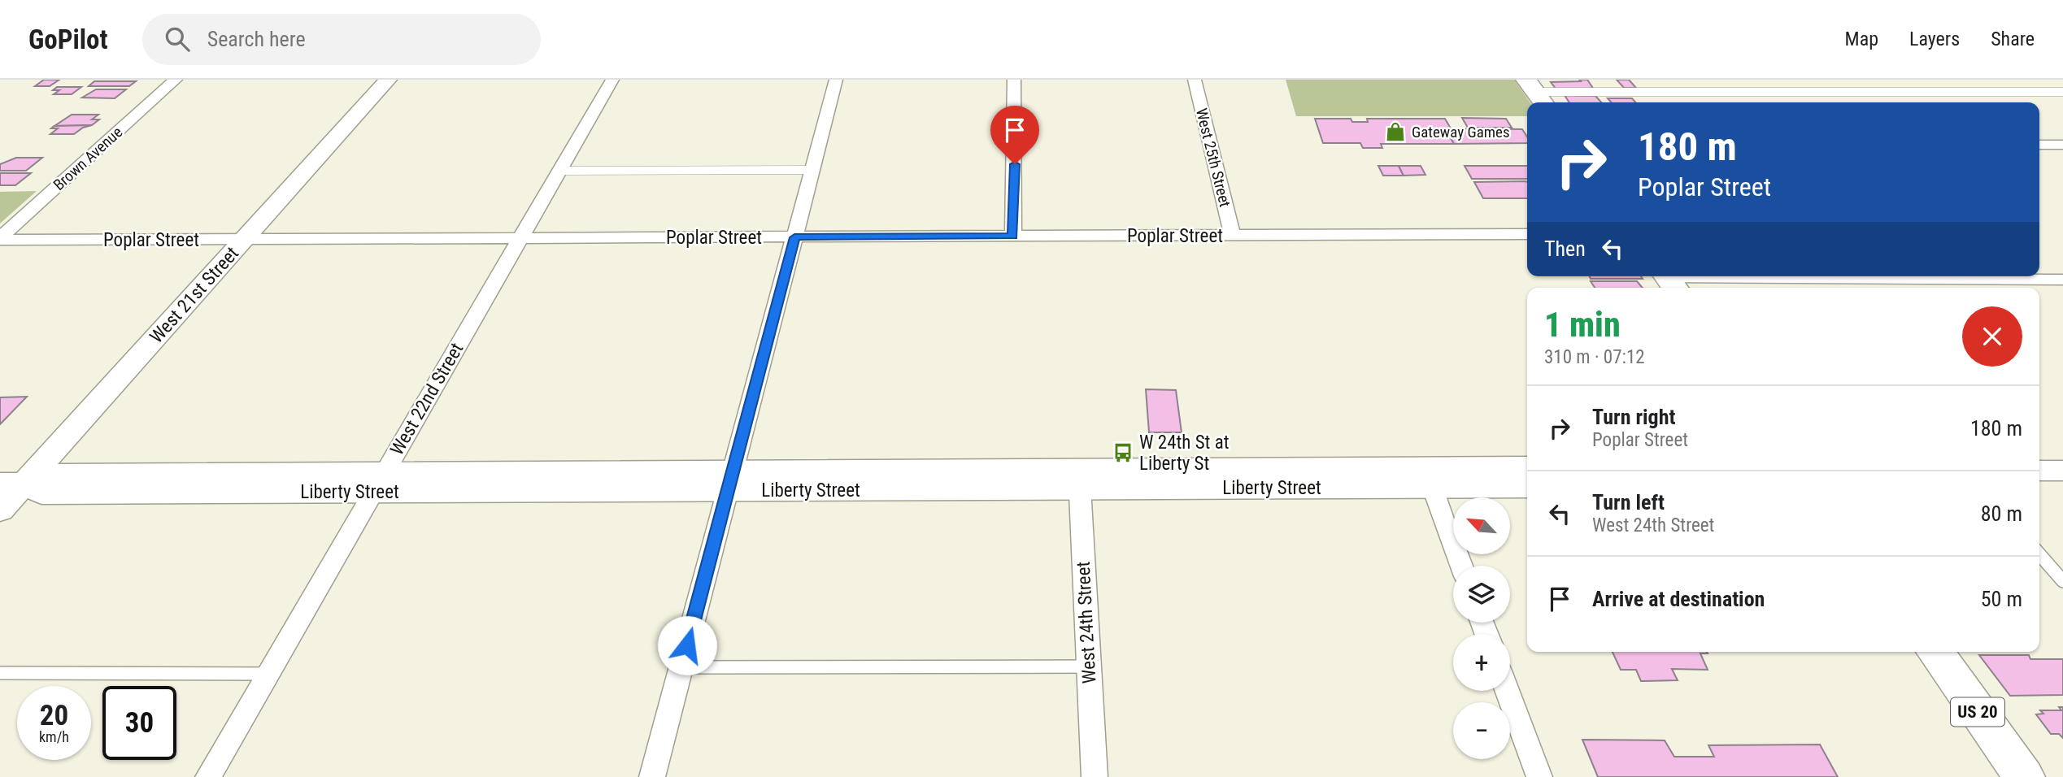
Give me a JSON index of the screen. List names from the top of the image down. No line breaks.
{"streets":{"main road":["Liberty Street","US 20"],"street":["West 25th Street","Brown Avenue","Poplar Street","West 21st Street","West 22nd Street","West 24th Street"]},"crossings":[["West 25th Street","Poplar Street"],["Brown Avenue","Poplar Street"],["Poplar Street","West 21st Street"],["Poplar Street","West 22nd Street"],["West 21st Street","Liberty Street"],["West 22nd Street","Liberty Street"],["Liberty Street","West 24th Street"]],"places":{"shop":["Gateway Games"],"bus stop":["W 24th St at Liberty St"]},"north":"top left","page":{"header":"GoPilot","search":"Search here","nav":["Map","Layers","Share"],"turn":["180 m","Poplar Street"],"then":"Then","heading":["1 min","310 m · 07:12"],"list":[{"name":"Turn right","note":"Poplar Street","value":"180 m"},{"name":"Turn left","note":"West 24th Street","value":"80 m"},{"name":"Arrive at destination","value":"50 m"}],"map_buttons":["+","−"],"speed":"20 km/h","limit":"30"}}
